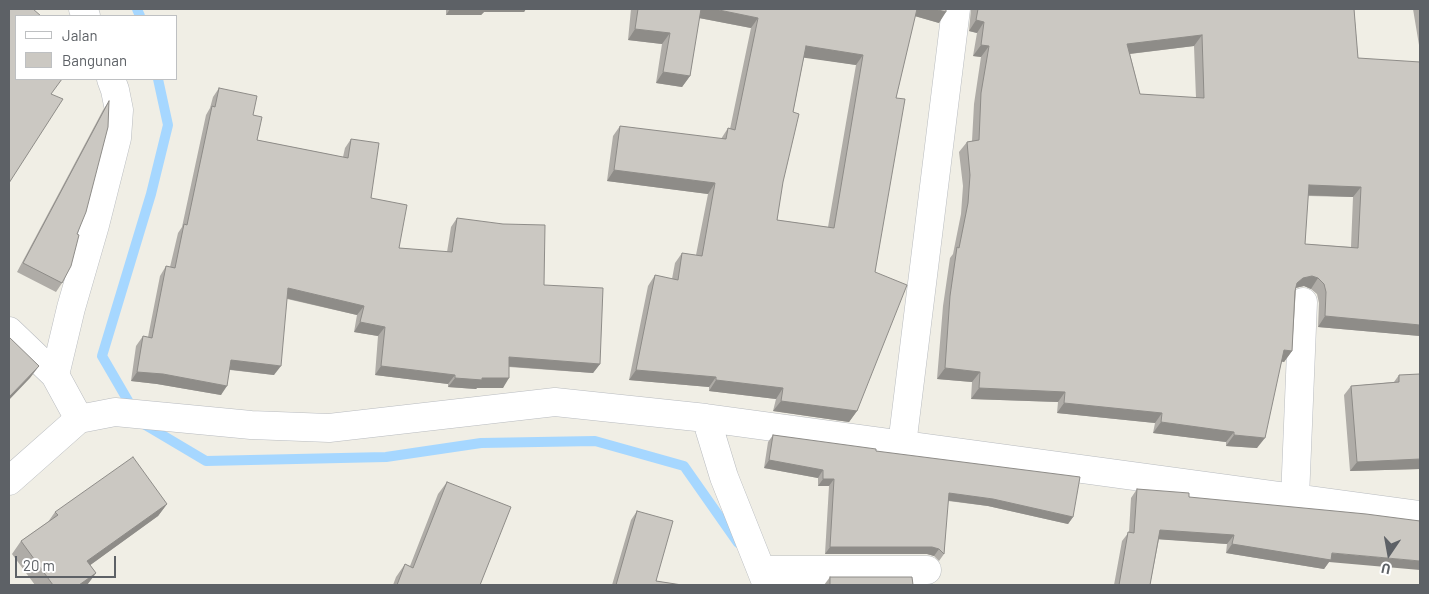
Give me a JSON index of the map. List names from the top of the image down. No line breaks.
{"legend":["Jalan","Bangunan"],"scale_bar":"20 m","north":"bottom"}
